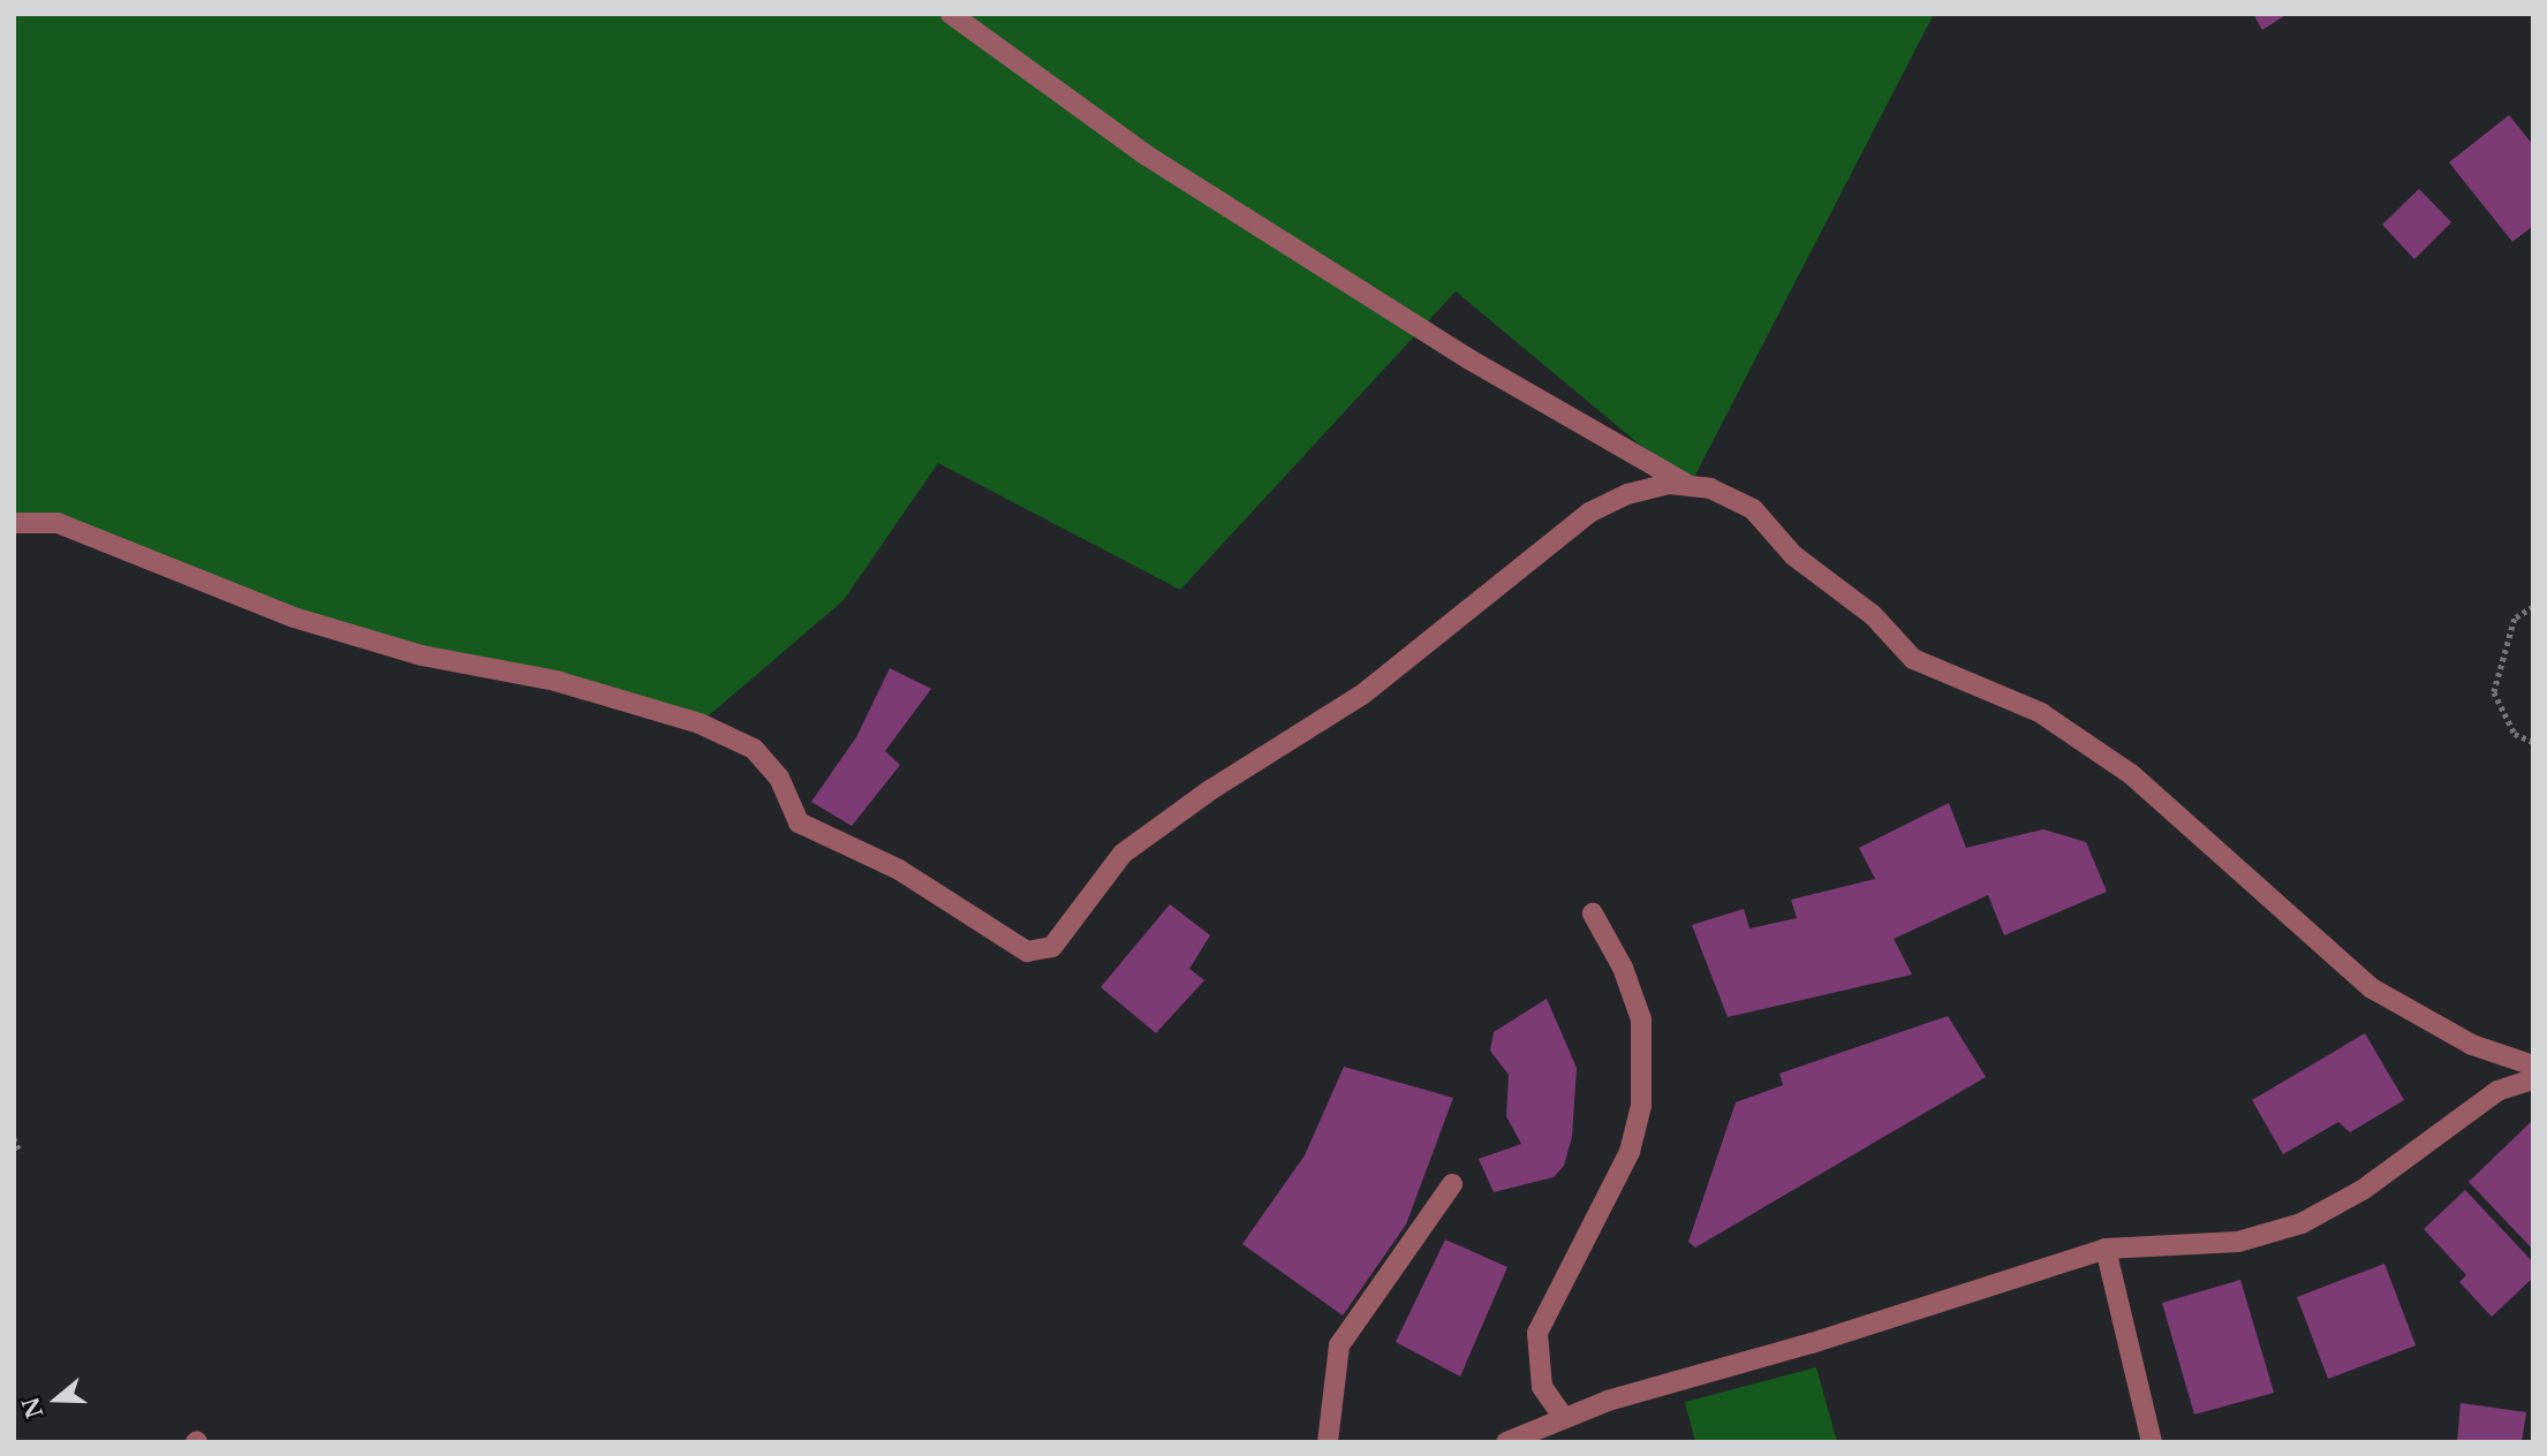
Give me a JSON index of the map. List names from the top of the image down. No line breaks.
{"north":"left"}
